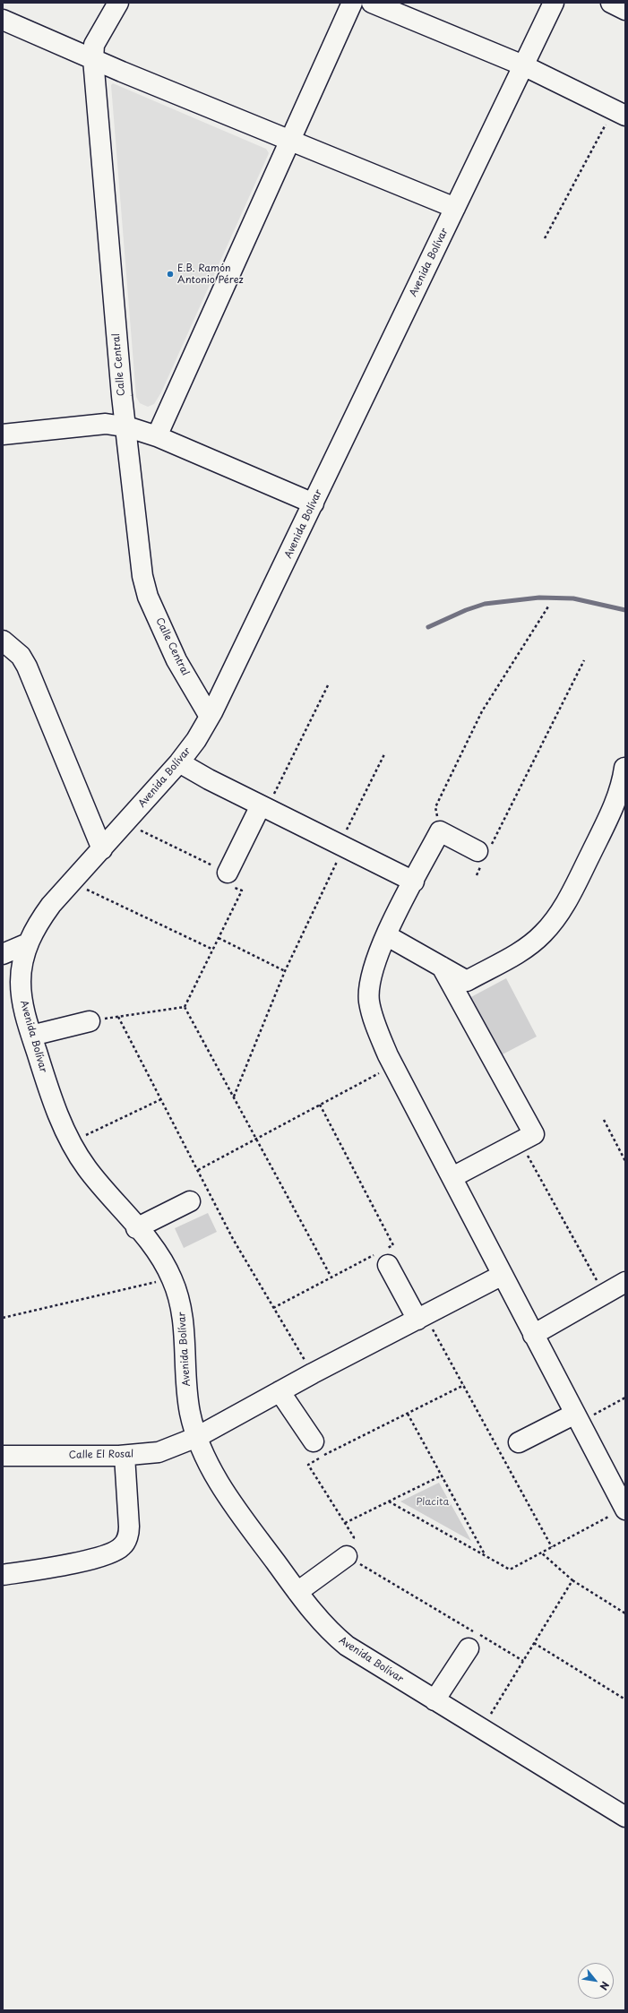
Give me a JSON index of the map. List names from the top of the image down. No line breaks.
{"streets":{"street":["Avenida Bolívar","Calle Central","Calle El Rosal"]},"crossings":[["Avenida Bolívar","Calle Central"],["Avenida Bolívar","Calle El Rosal"]],"parks":["Placita"],"places":["E.B. Ramón Antonio Pérez"],"north":"bottom right"}
